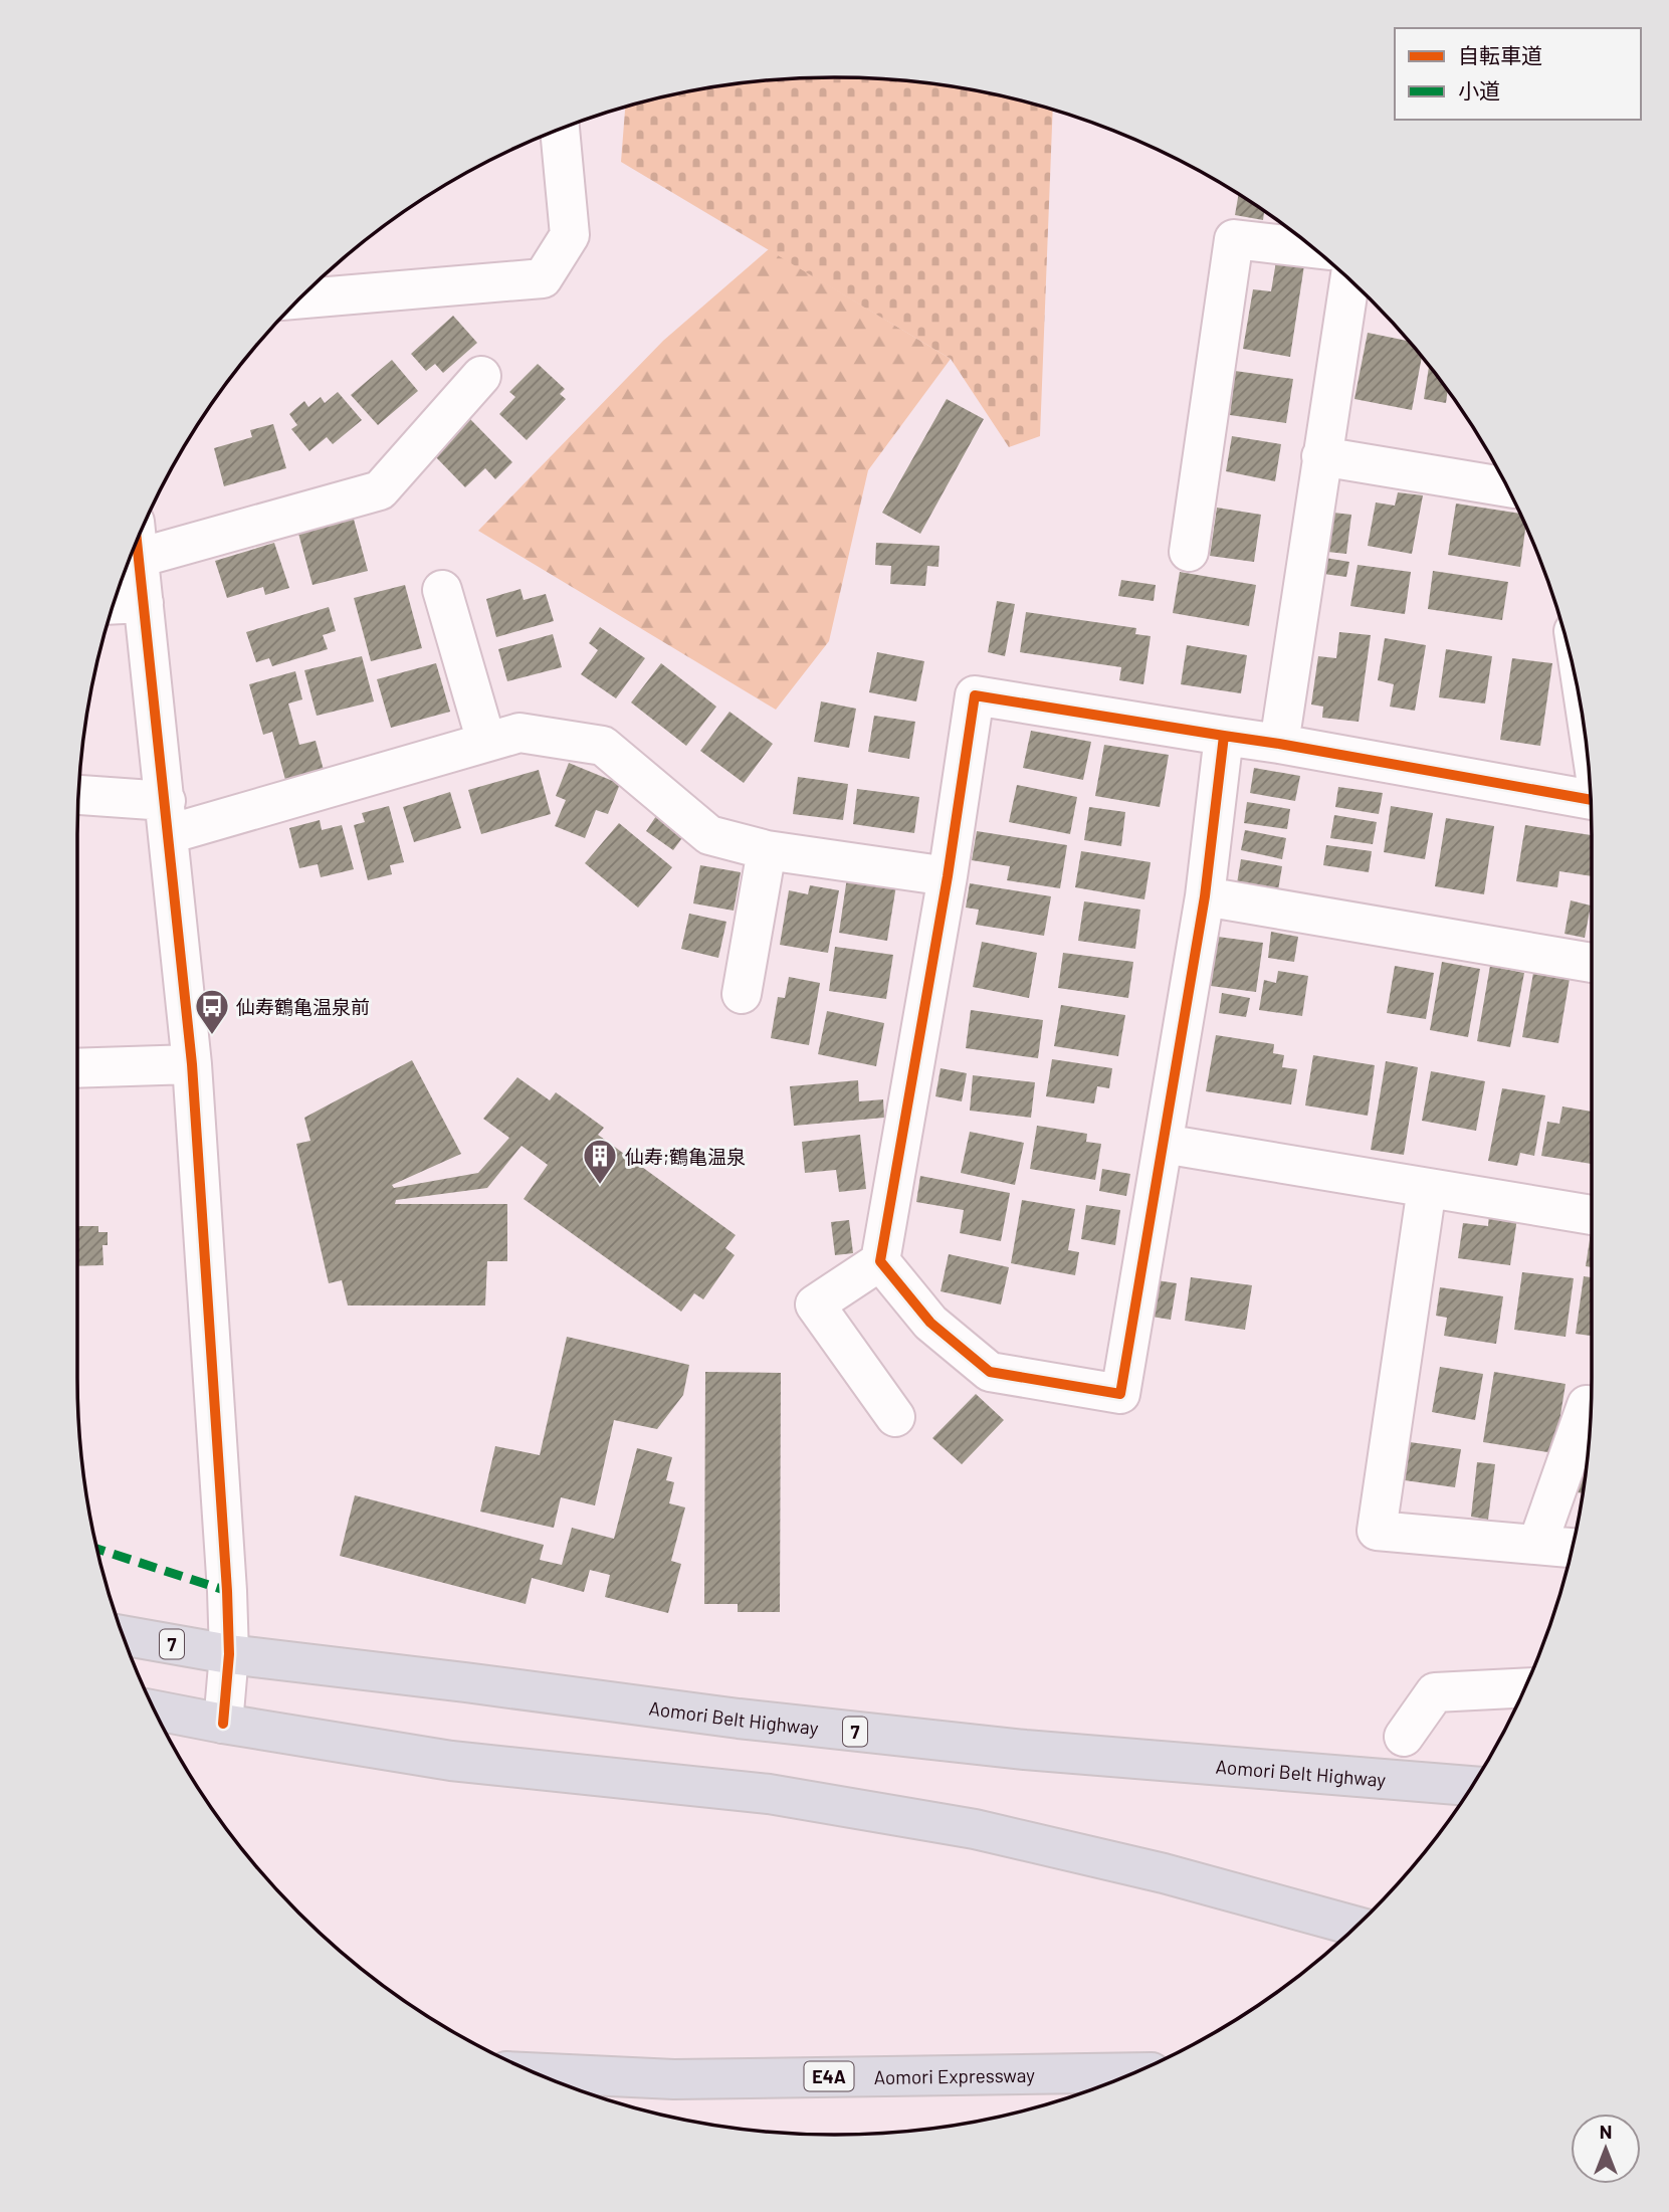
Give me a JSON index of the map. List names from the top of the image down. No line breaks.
{"streets":{"highway":["7","Aomori Belt Highway","Aomori Expressway","E4A"]},"places":{"bus stop":["仙寿鶴亀温泉前"],"building":["仙寿;鶴亀温泉"]},"legend":["自転車道","小道"],"north":"top"}
